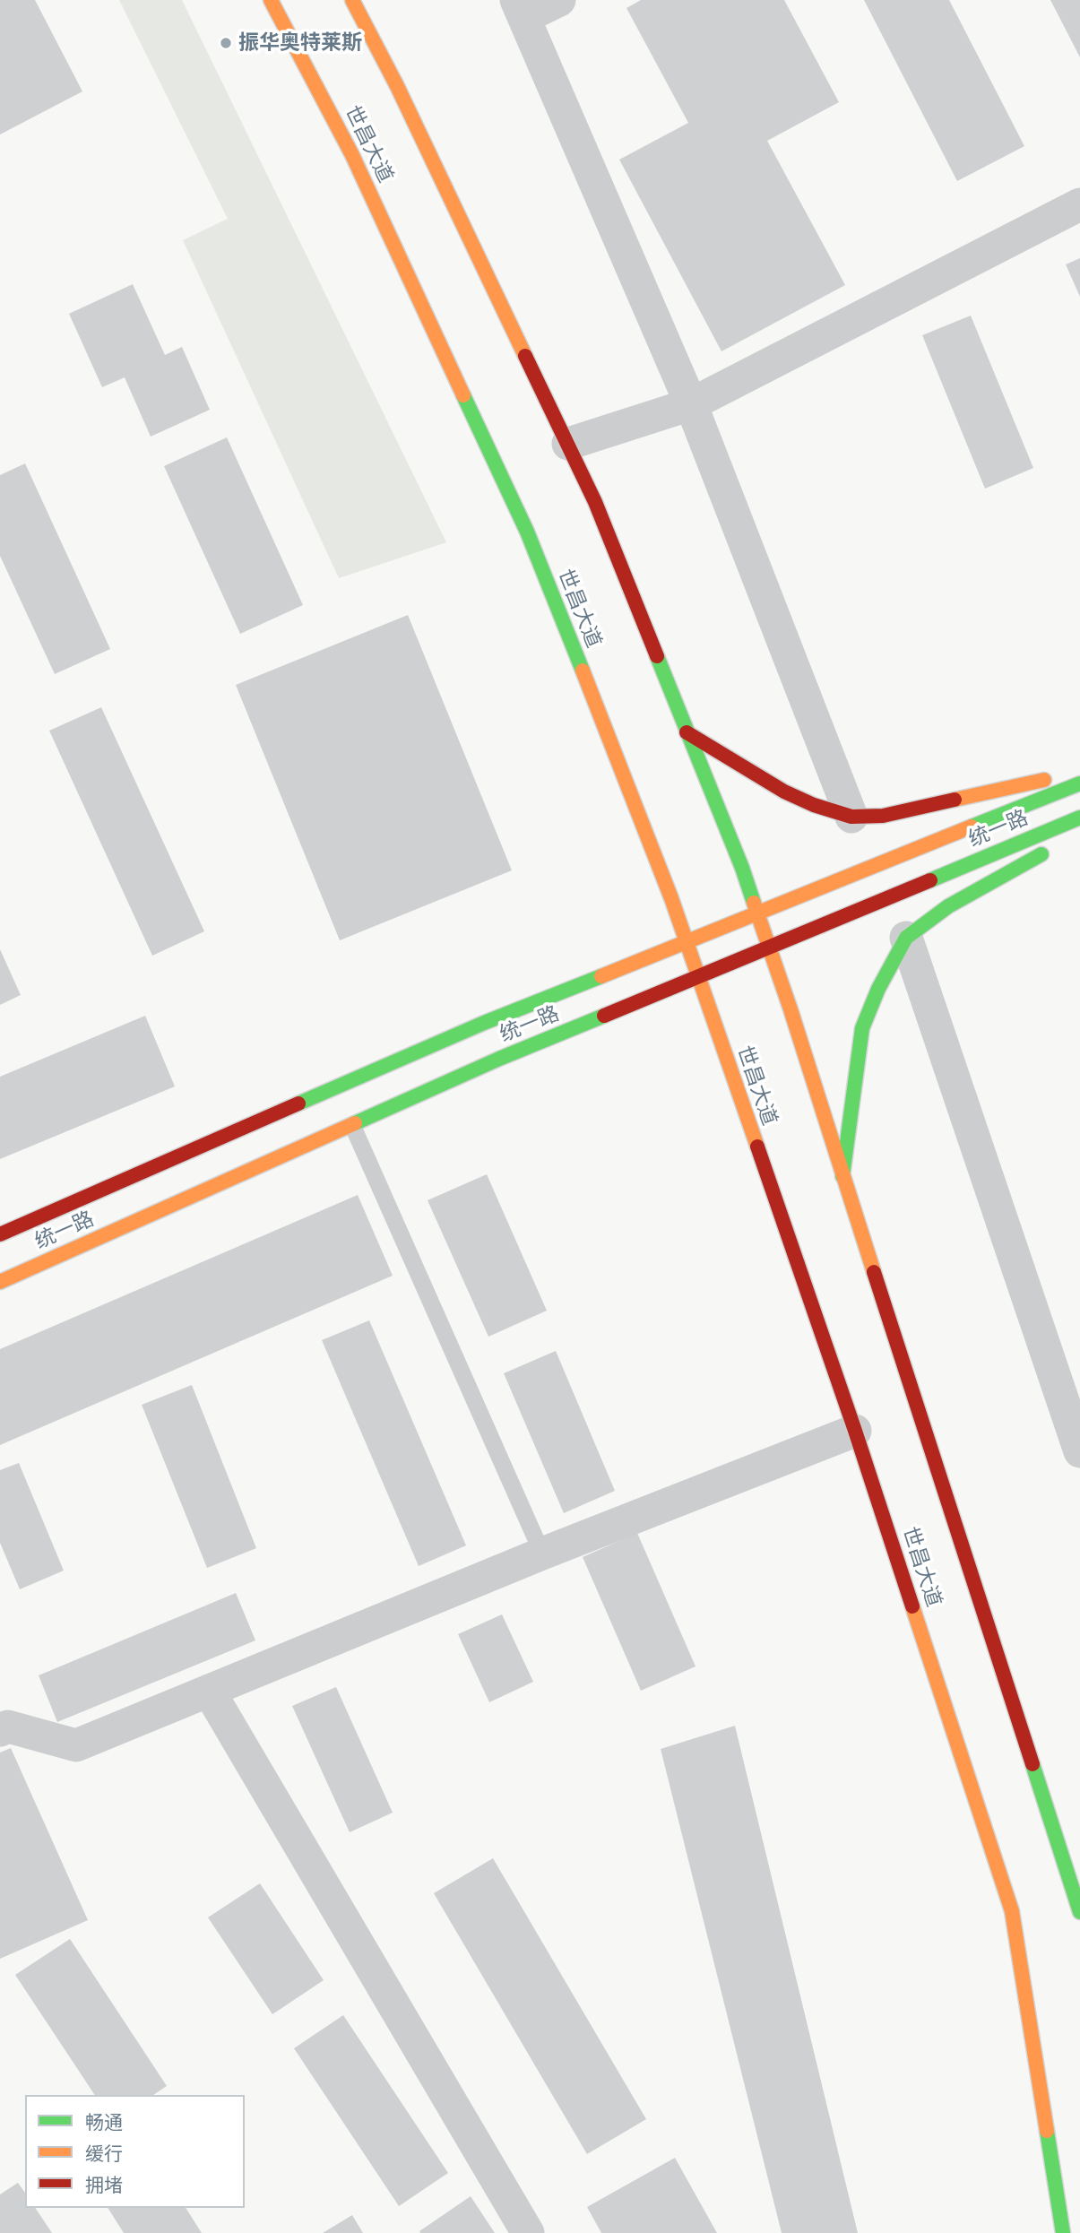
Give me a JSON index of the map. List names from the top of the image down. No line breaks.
{"streets":{"main road":["世昌大道","统一路"]},"crossings":[["世昌大道","统一路"]],"places":["振华奥特莱斯"],"legend":["畅通","缓行","拥堵"]}
